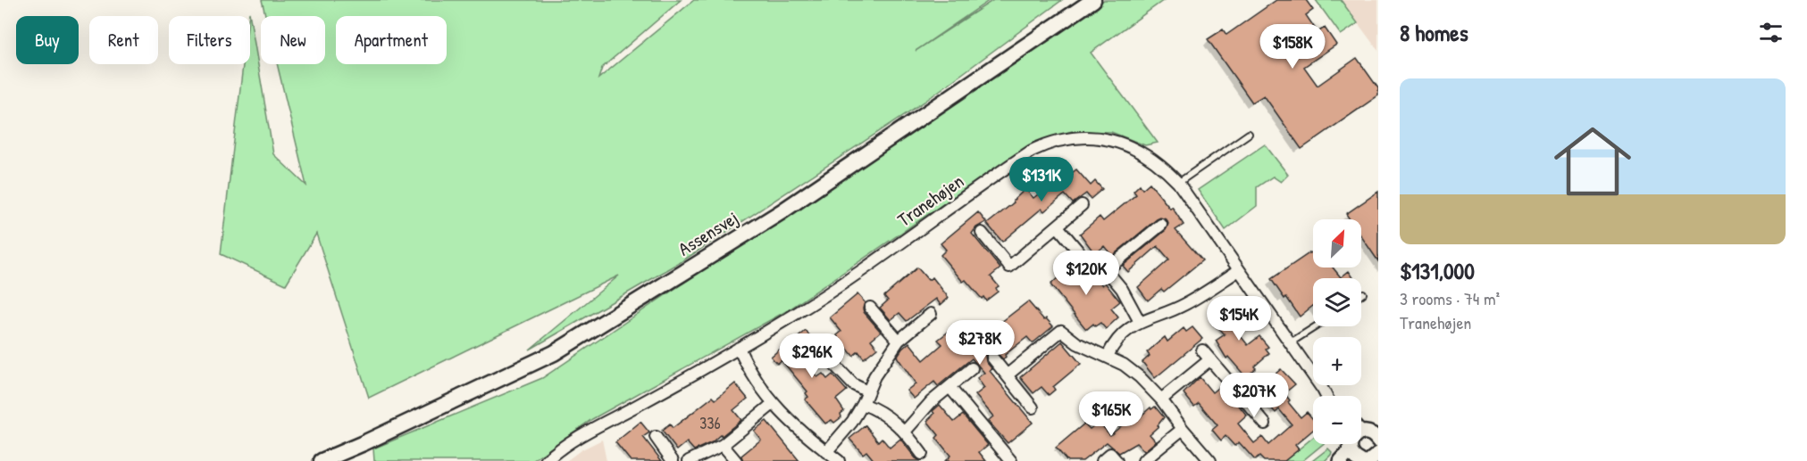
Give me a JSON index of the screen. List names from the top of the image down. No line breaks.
{"streets":{"main road":["Assensvej"],"street":["Tranehøjen"]},"house_numbers":["336"],"north":"top right","page":{"heading":"8 homes","chip":["Buy","Rent","Filters","New","Apartment"],"price":["$158K","$131K","$120K","$154K","$278K","$296K","$207K","$165K"],"list":[{"name":"$131,000","note":"3 rooms · 74 m² · Tranehøjen"}],"map_buttons":["+","−"]}}
